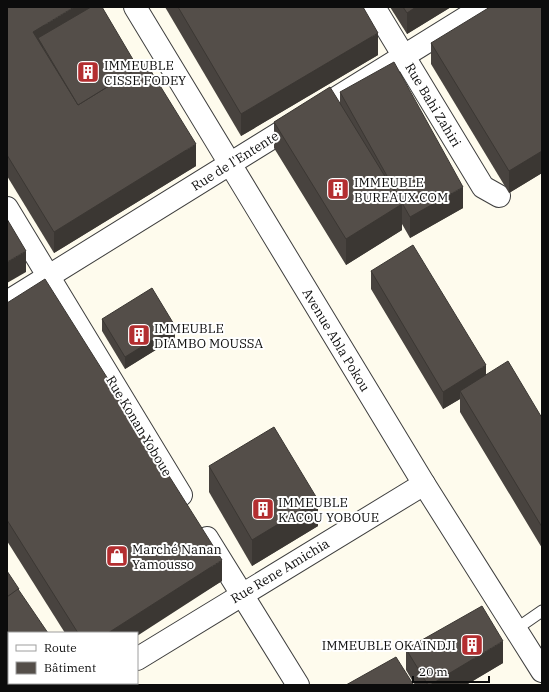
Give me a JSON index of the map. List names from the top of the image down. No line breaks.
{"streets":{"street":["Rue Bahi Zahiri","Rue de l'Entente","Avenue Abla Pokou","Rue Konan Yoboue","Rue Rene Amichia"]},"crossings":[["Rue Bahi Zahiri","Rue de l'Entente"],["Rue de l'Entente","Avenue Abla Pokou"],["Rue de l'Entente","Rue Konan Yoboue"],["Avenue Abla Pokou","Rue Rene Amichia"],["Rue Konan Yoboue","Rue Rene Amichia"]],"places":{"building":["IMMEUBLE CISSE FODEY","IMMEUBLE BUREAUX.COM","IMMEUBLE DIAMBO MOUSSA","IMMEUBLE KACOU YOBOUE","IMMEUBLE OKAINDJI"],"shop":["Marché Nanan Yamousso"]},"legend":["Route","Bâtiment"],"scale_bar":"20 m"}
